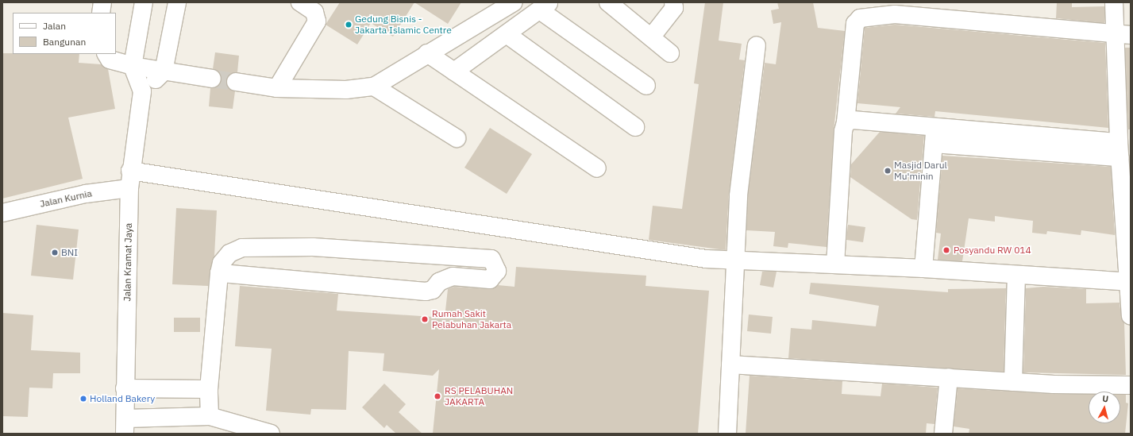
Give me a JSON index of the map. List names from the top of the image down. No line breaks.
{"streets":{"street":["Jalan Kurnia","Jalan Kramat Jaya"]},"crossings":[["Jalan Kurnia","Jalan Kramat Jaya"]],"places":["Gedung Bisnis - Jakarta Islamic Centre","Masjid Darul Mu'minin","Posyandu RW 014","BNI","Rumah Sakit Pelabuhan Jakarta","RS PELABUHAN JAKARTA","Holland Bakery"],"legend":["Jalan","Bangunan"],"north":"top"}
